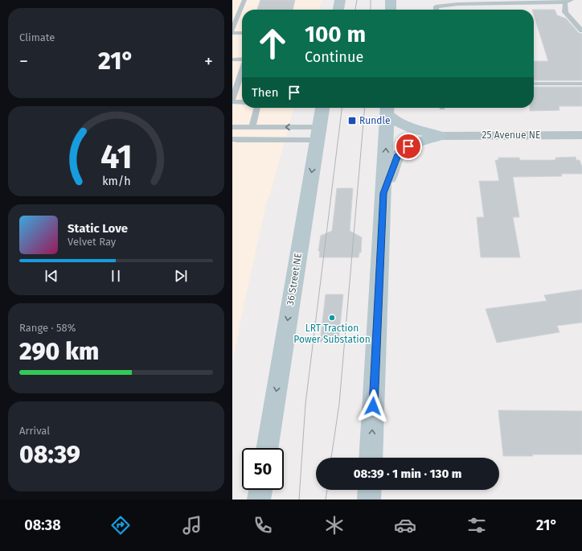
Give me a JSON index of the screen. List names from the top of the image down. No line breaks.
{"streets":{"main road":["36 Street NE"],"street":["25 Avenue NE"]},"places":{"transit":["Rundle"],"other":["LRT Traction Power Substation"]},"page":{"tile":["Climate",["Range · 58%","290 km"],["Arrival","08:39"]],"turn":["100 m","Continue"],"heat":["−","21°","+"],"then":"Then","song":["Static Love","Velvet Ray"],"limit":"50","trip":"08:39 · 1 min · 130 m","tabs":["08:38","21°"],"gauge":["41","km/h"]}}
